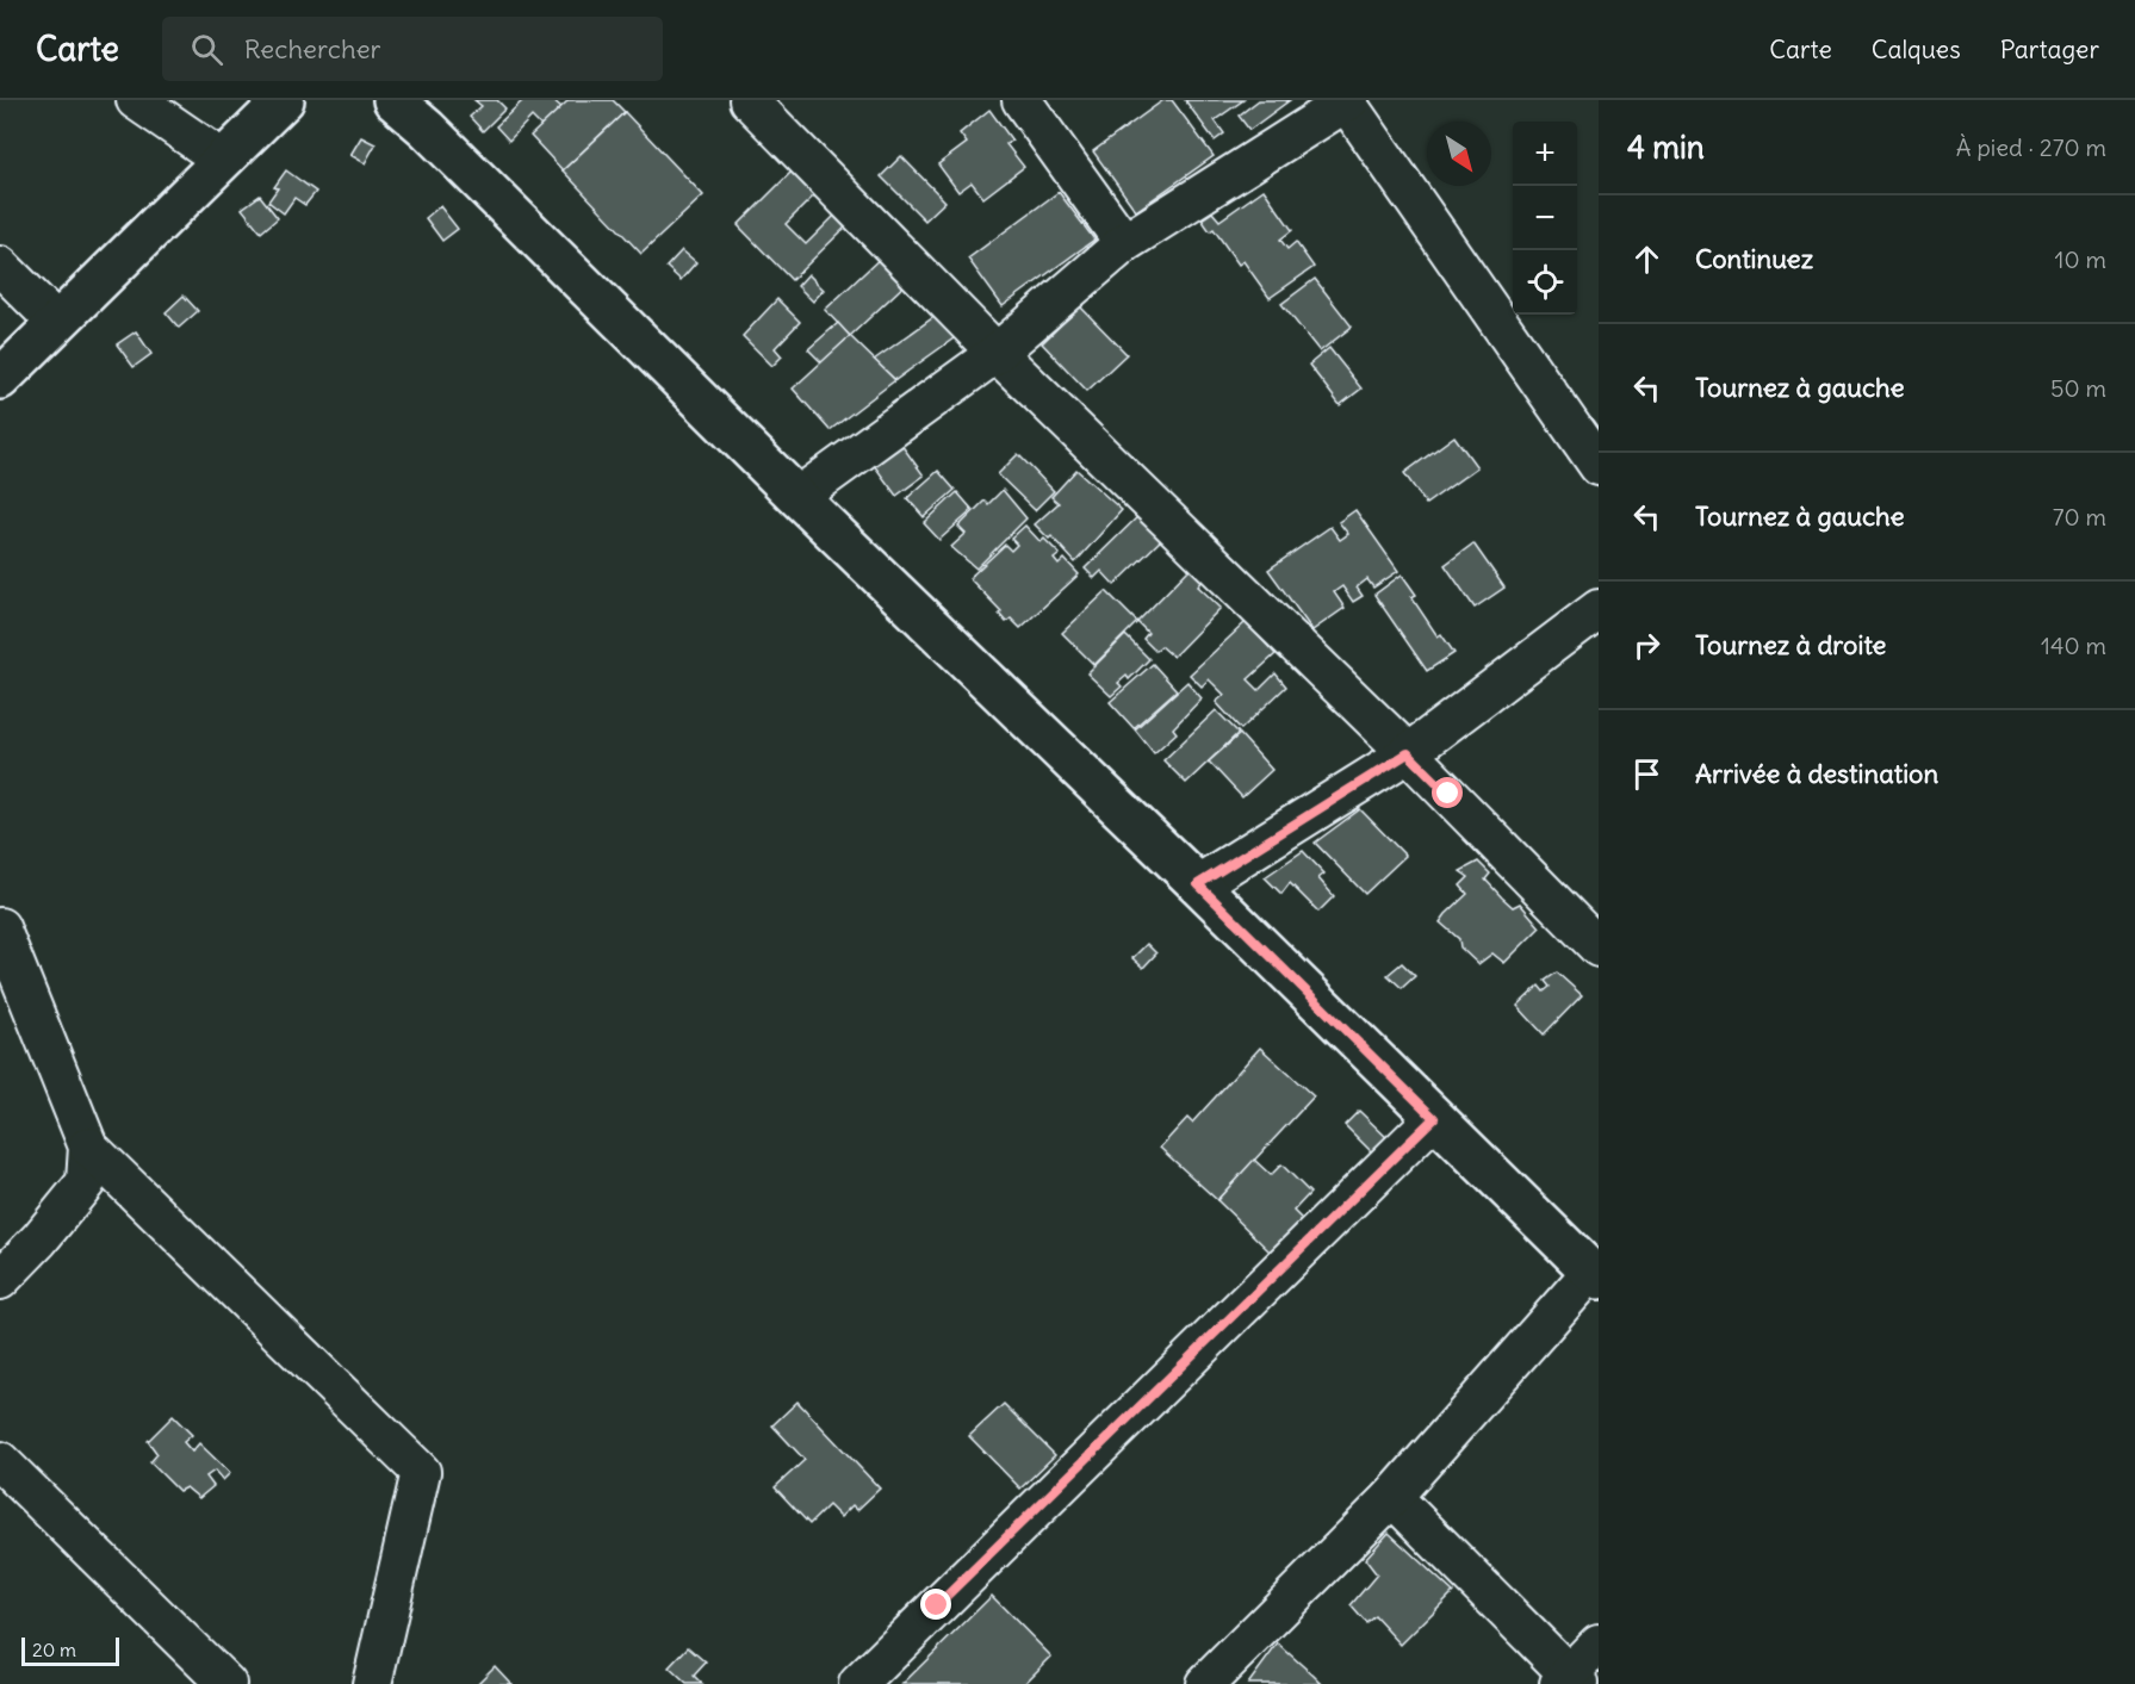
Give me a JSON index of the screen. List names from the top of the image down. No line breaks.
{"scale_bar":"20 m","north":"bottom right","page":{"header":"Carte","search":"Rechercher","nav":["Carte","Calques","Partager"],"heading":["4 min","À pied · 270 m"],"map_buttons":["+","−"],"list":[["Continuez","10 m"],["Tournez à gauche","50 m"],["Tournez à gauche","70 m"],["Tournez à droite","140 m"],"Arrivée à destination"],"scale":"20 m"}}
